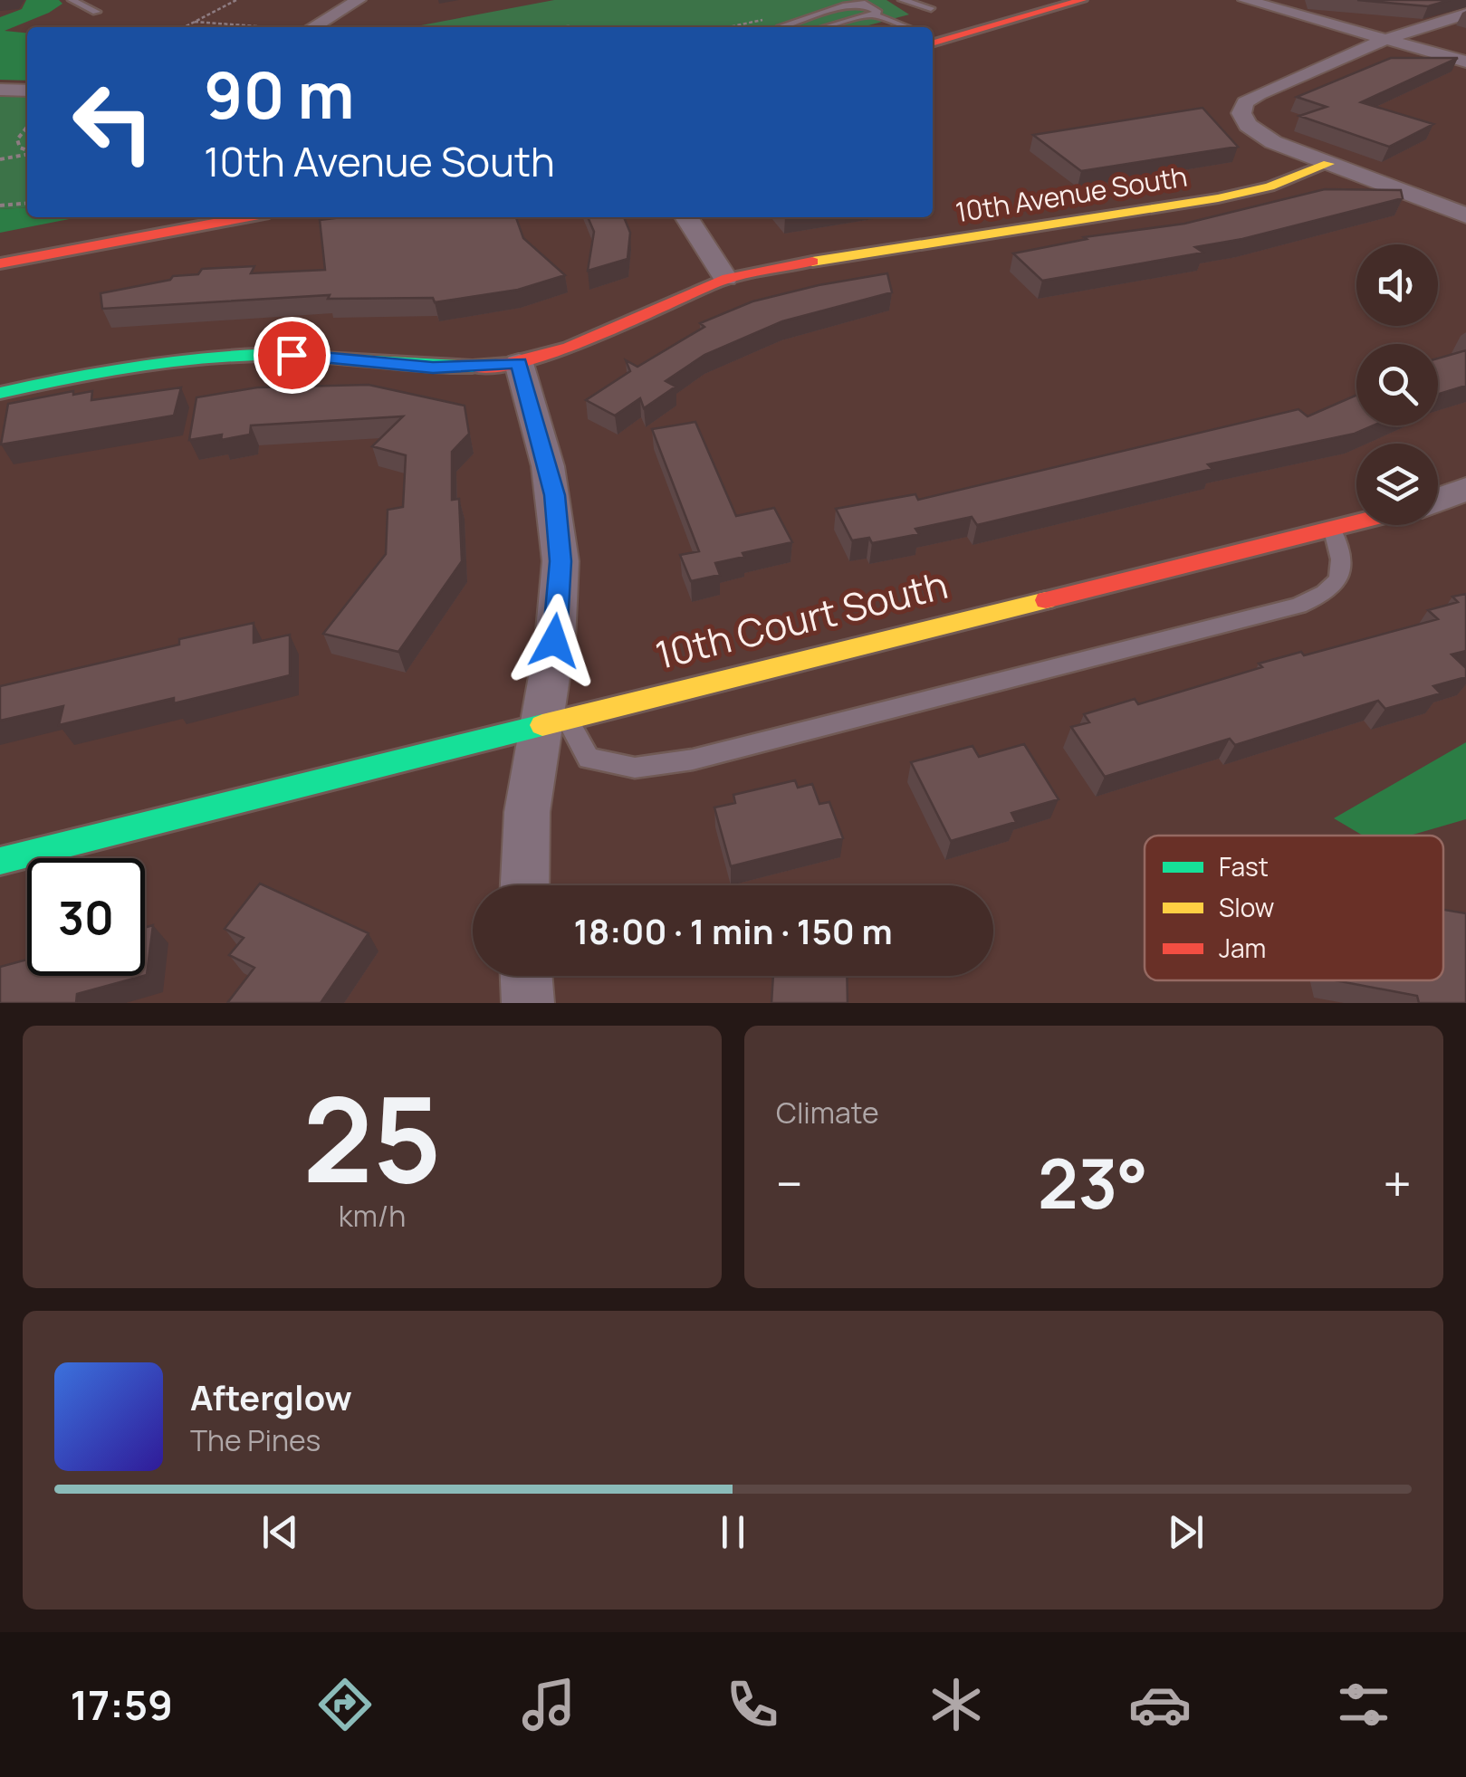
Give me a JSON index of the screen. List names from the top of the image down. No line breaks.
{"streets":{"street":["10th Avenue South","10th Court South"]},"legend":["Fast","Slow","Jam"],"page":{"turn":["90 m","10th Avenue South"],"limit":"30","trip":"18:00 · 1 min · 150 m","tile":[["25","km/h"],"Climate"],"heat":["−","23°","+"],"song":["Afterglow","The Pines"],"tabs":"17:59"}}
